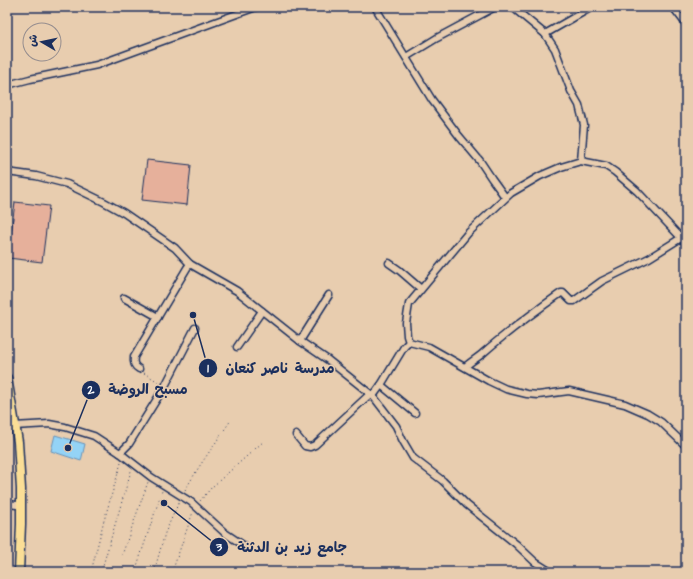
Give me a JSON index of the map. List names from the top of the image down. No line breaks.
{"places":["مدرسة ناصر كنعان","مسبح الروضة","جامع زيد بن الدثنة"],"north":"left"}
